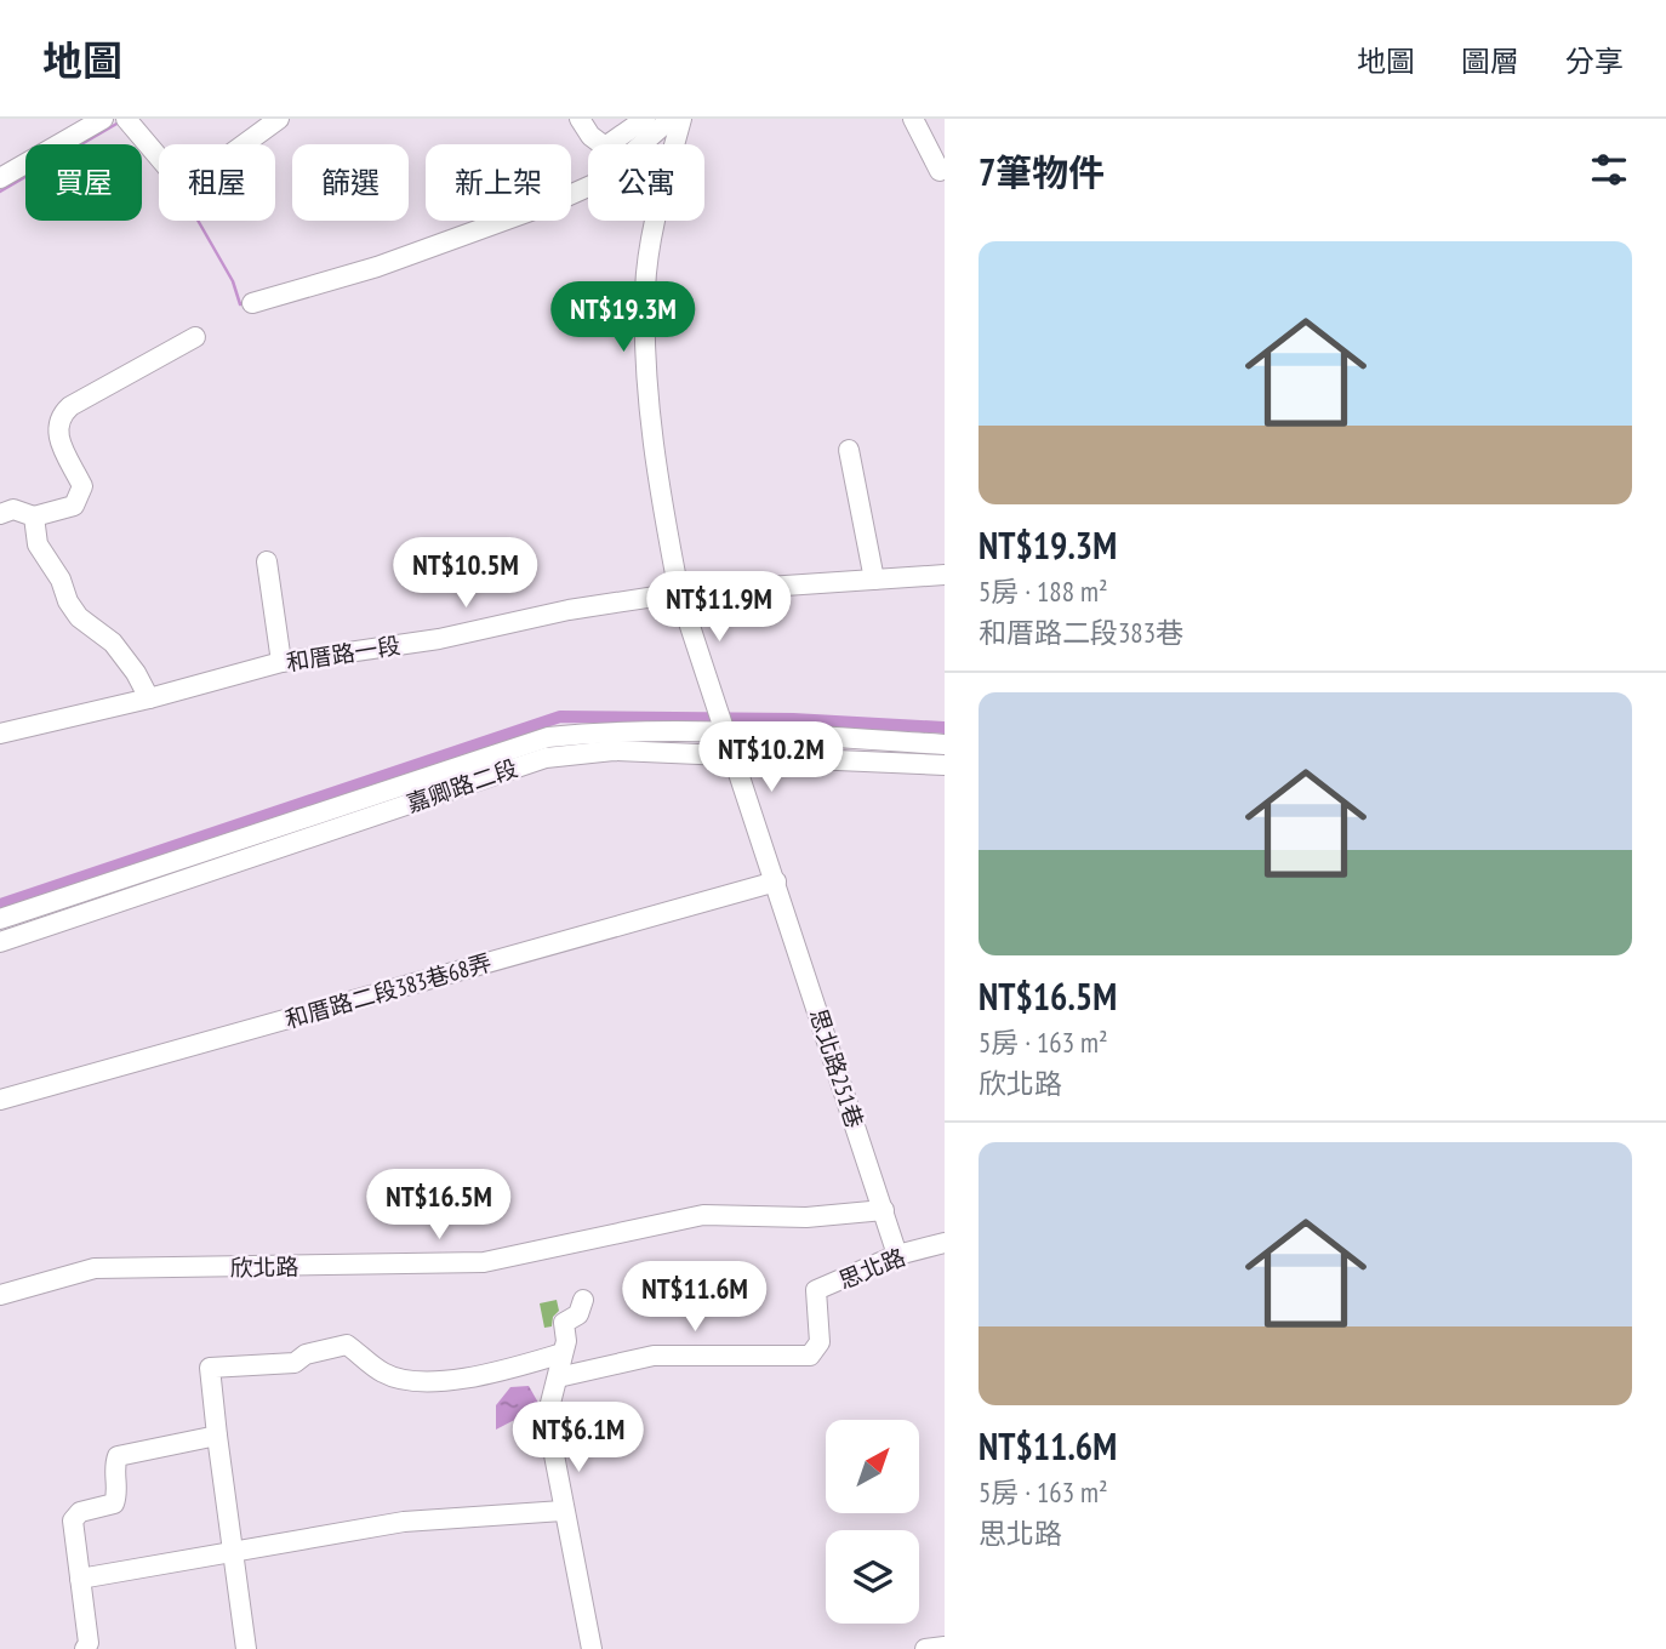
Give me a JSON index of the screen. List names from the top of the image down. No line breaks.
{"streets":{"street":["和厝路一段","嘉卿路二段","和厝路二段383巷68弄","思北路251巷","欣北路","思北路"]},"crossings":[["和厝路一段","思北路251巷"],["嘉卿路二段","思北路251巷"],["和厝路二段383巷68弄","思北路251巷"],["思北路251巷","欣北路"],["思北路251巷","思北路"]],"north":"top right","page":{"header":"地圖","nav":["地圖","圖層","分享"],"heading":"7筆物件","chip":["買屋","租屋","篩選","新上架","公寓"],"list":[{"name":"NT$19.3M","note":"5房 · 188 m² · 和厝路二段383巷"},{"name":"NT$16.5M","note":"5房 · 163 m² · 欣北路"},{"name":"NT$11.6M","note":"5房 · 163 m² · 思北路"}],"price":["NT$19.3M","NT$10.5M","NT$11.9M","NT$10.2M","NT$16.5M","NT$11.6M","NT$6.1M"]}}
